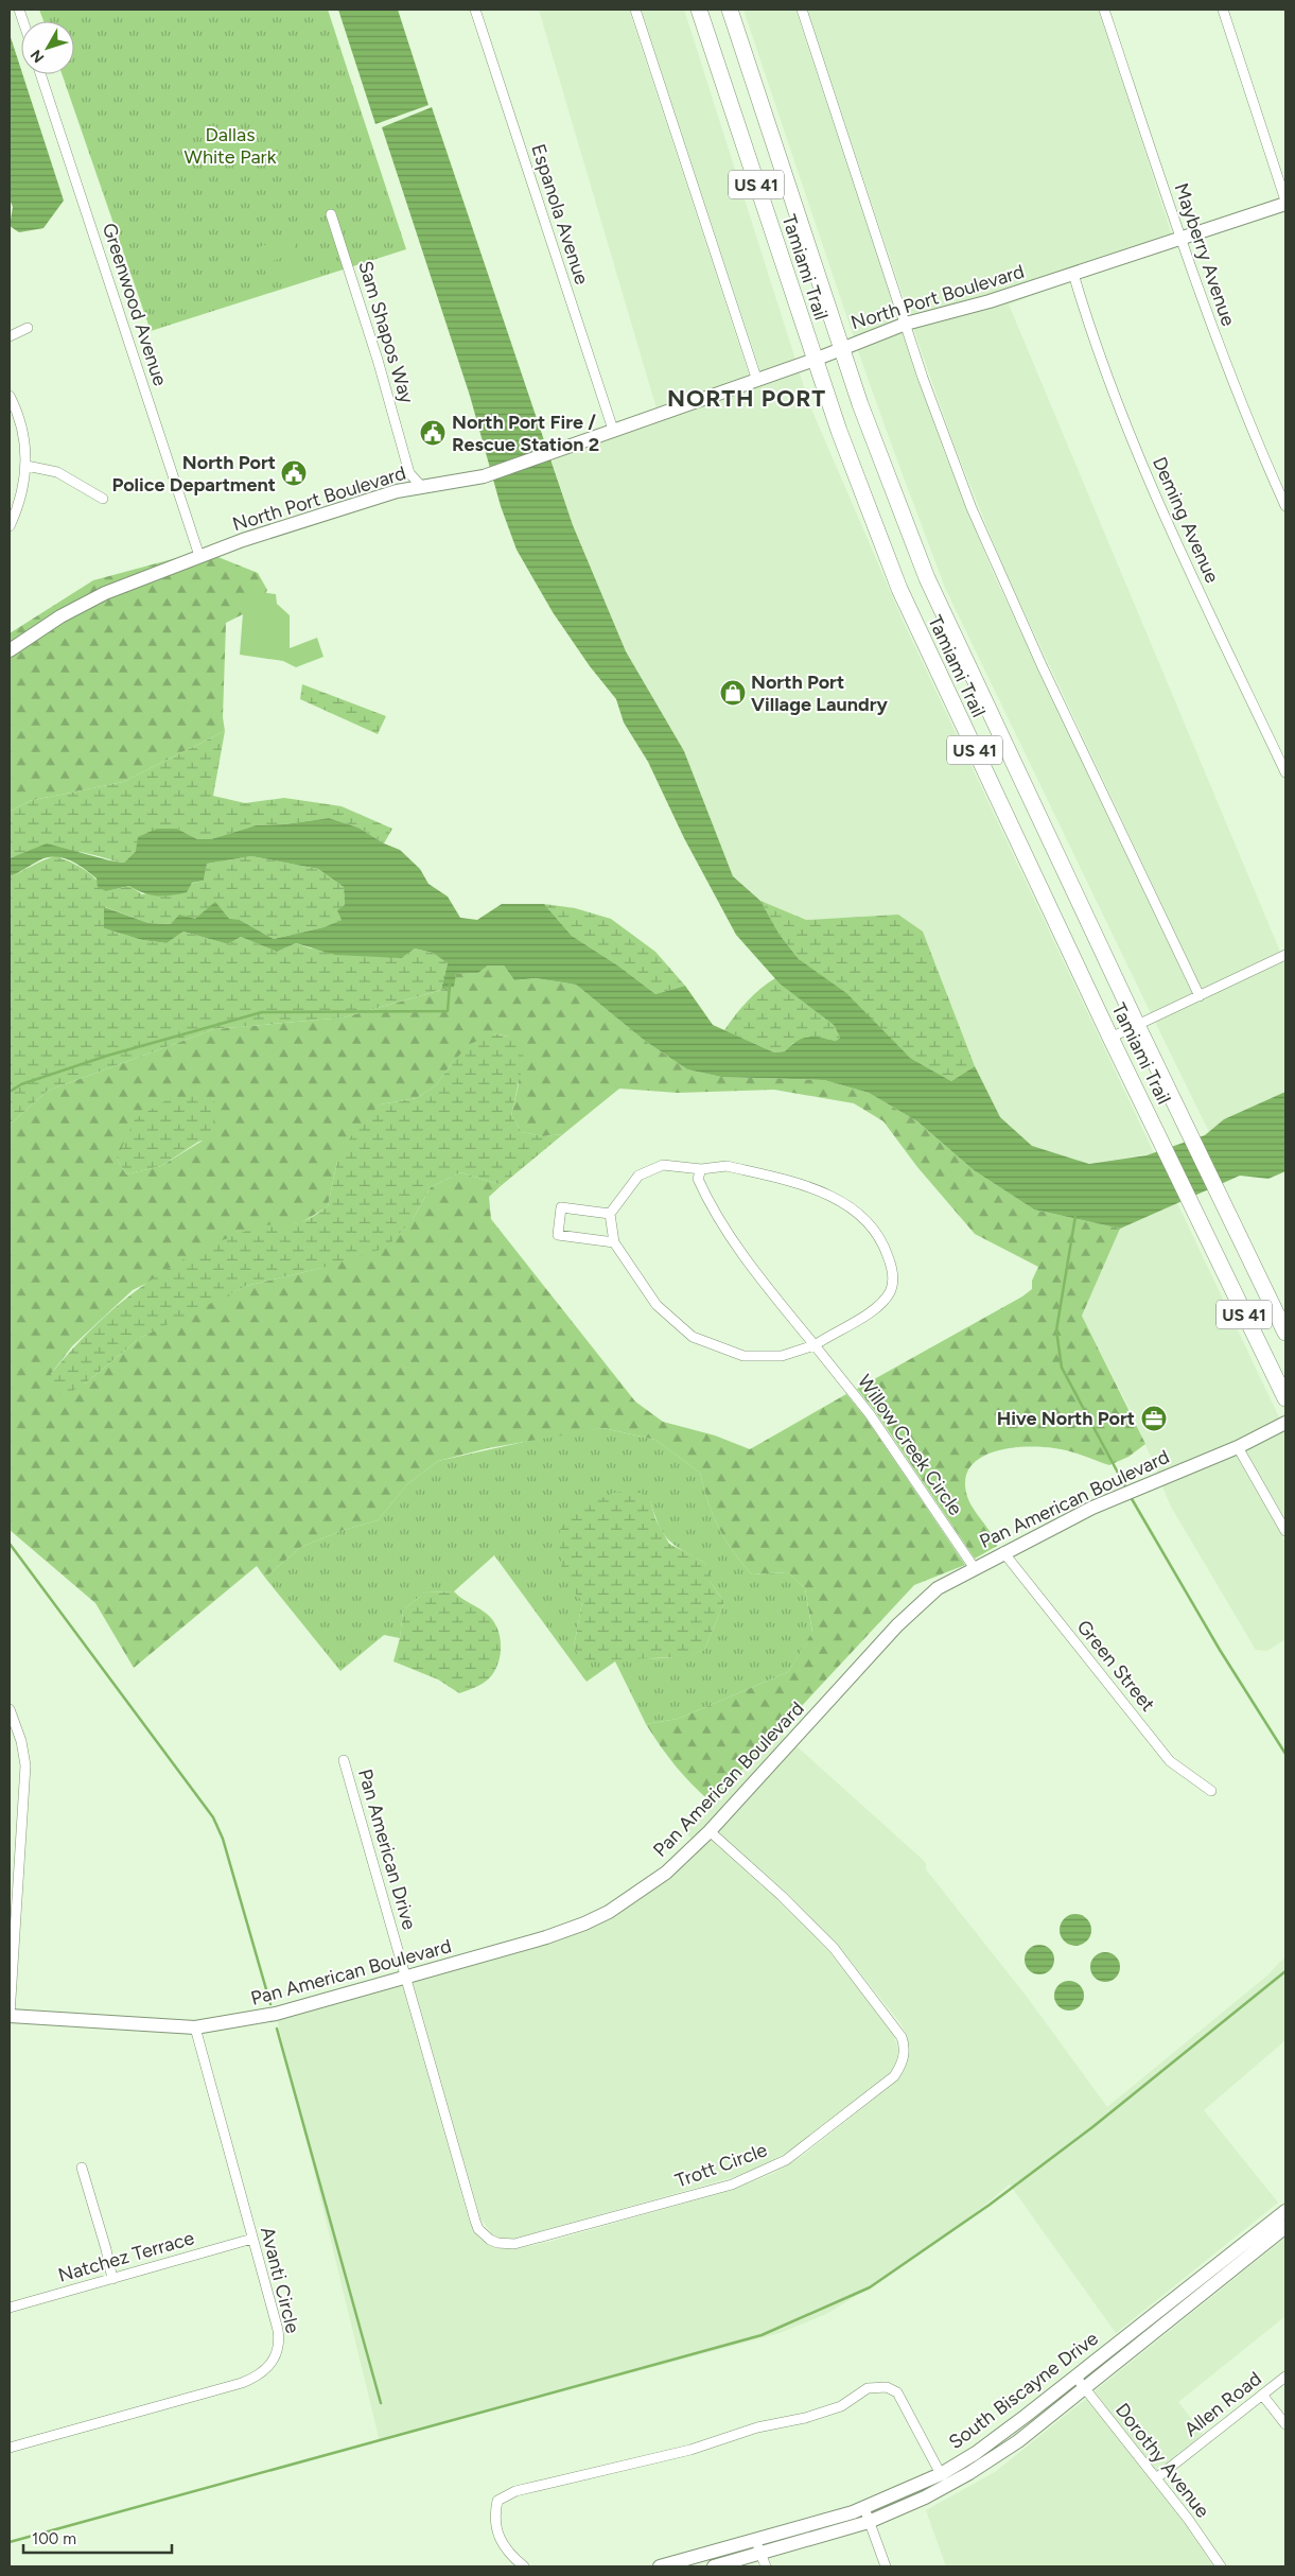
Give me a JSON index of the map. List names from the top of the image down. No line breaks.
{"streets":{"main road":["US 41","Tamiami Trail"],"street":["Espanola Avenue","Mayberry Avenue","North Port Boulevard","Greenwood Avenue","Sam Shapos Way","Deming Avenue","Willow Creek Circle","Pan American Boulevard","Green Street","Pan American Drive","Trott Circle","Natchez Terrace","Avanti Circle","South Biscayne Drive","Allen Road","Dorothy Avenue"]},"crossings":[["Espanola Avenue","North Port Boulevard"],["Mayberry Avenue","North Port Boulevard"],["Tamiami Trail","North Port Boulevard"],["North Port Boulevard","Greenwood Avenue"],["North Port Boulevard","Sam Shapos Way"],["North Port Boulevard","Deming Avenue"],["Willow Creek Circle","Pan American Boulevard"],["Pan American Boulevard","Green Street"],["Pan American Boulevard","Pan American Drive"],["Pan American Boulevard","Trott Circle"],["Pan American Boulevard","Avanti Circle"],["Pan American Drive","Trott Circle"],["Natchez Terrace","Avanti Circle"],["South Biscayne Drive","Dorothy Avenue"],["Allen Road","Dorothy Avenue"]],"districts":["NORTH PORT"],"parks":["Dallas White Park"],"places":{"public building":["North Port Fire / Rescue Station 2","North Port Police Department"],"shop":["North Port Village Laundry"],"office":["Hive North Port"]},"scale_bar":"100 m","north":"bottom left"}
